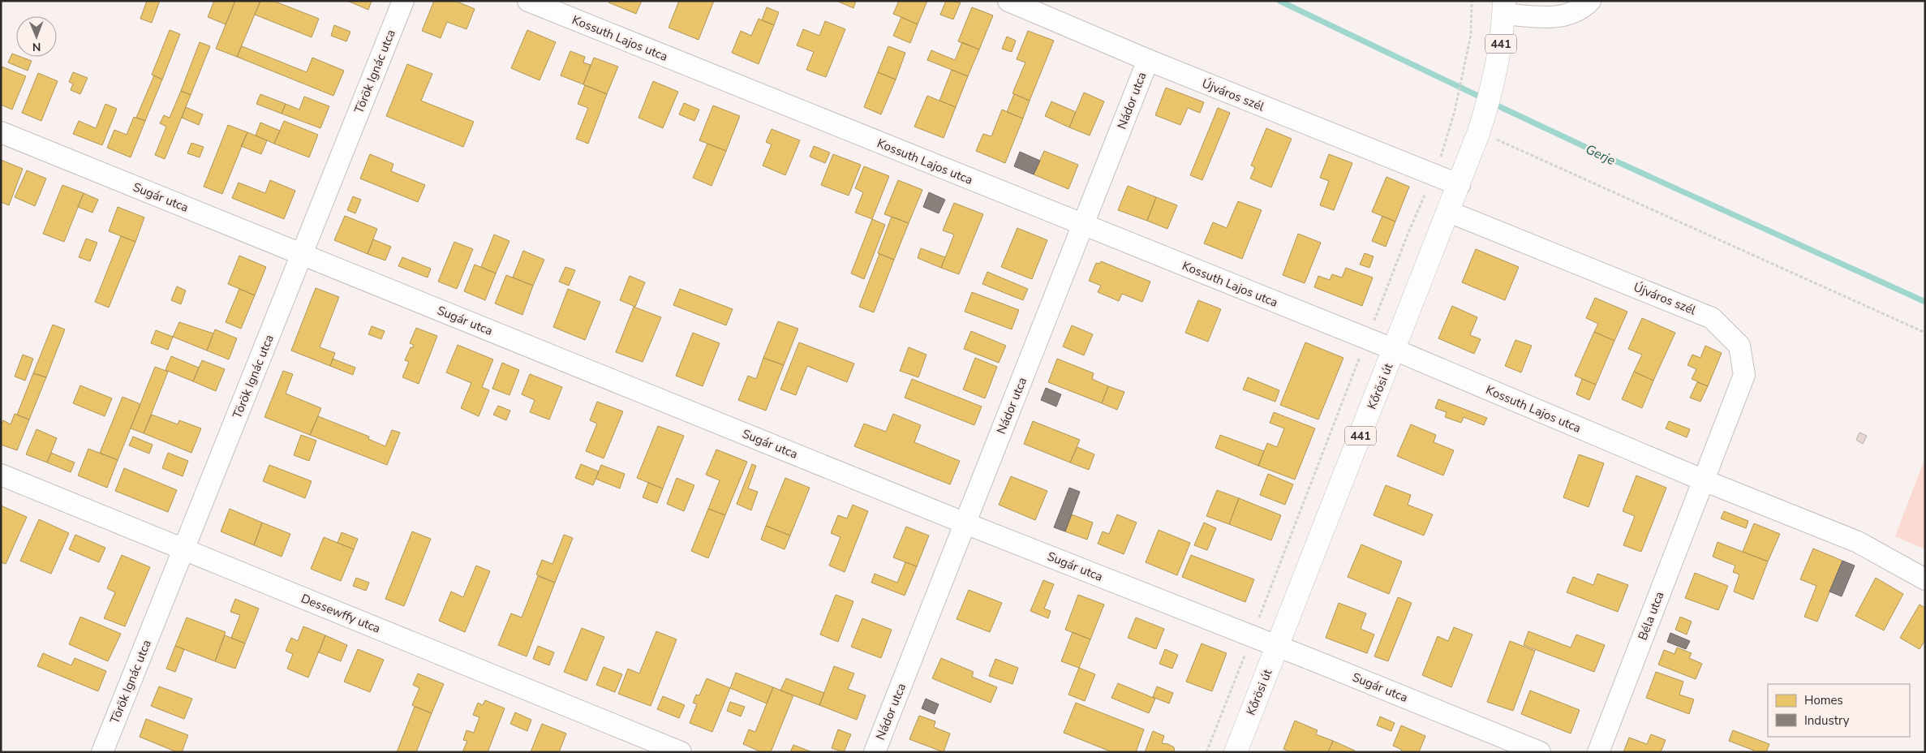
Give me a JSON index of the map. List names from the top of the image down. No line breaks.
{"streets":{"main road":["441","Kőrösi út"],"street":["Kossuth Lajos utca","Török Ignác utca","Újváros szél","Nádor utca","Sugár utca","Dessewffy utca","Béla utca"]},"crossings":[["Kossuth Lajos utca","Újváros szél"],["Kossuth Lajos utca","Nádor utca"],["Kossuth Lajos utca","Kőrösi út"],["Kossuth Lajos utca","Béla utca"],["Török Ignác utca","Sugár utca"],["Török Ignác utca","Dessewffy utca"],["Újváros szél","Nádor utca"],["Újváros szél","Kőrösi út"],["Újváros szél","Béla utca"],["Nádor utca","Sugár utca"],["Sugár utca","Kőrösi út"]],"water":["Gerje"],"legend":["Homes","Industry"],"north":"bottom"}
